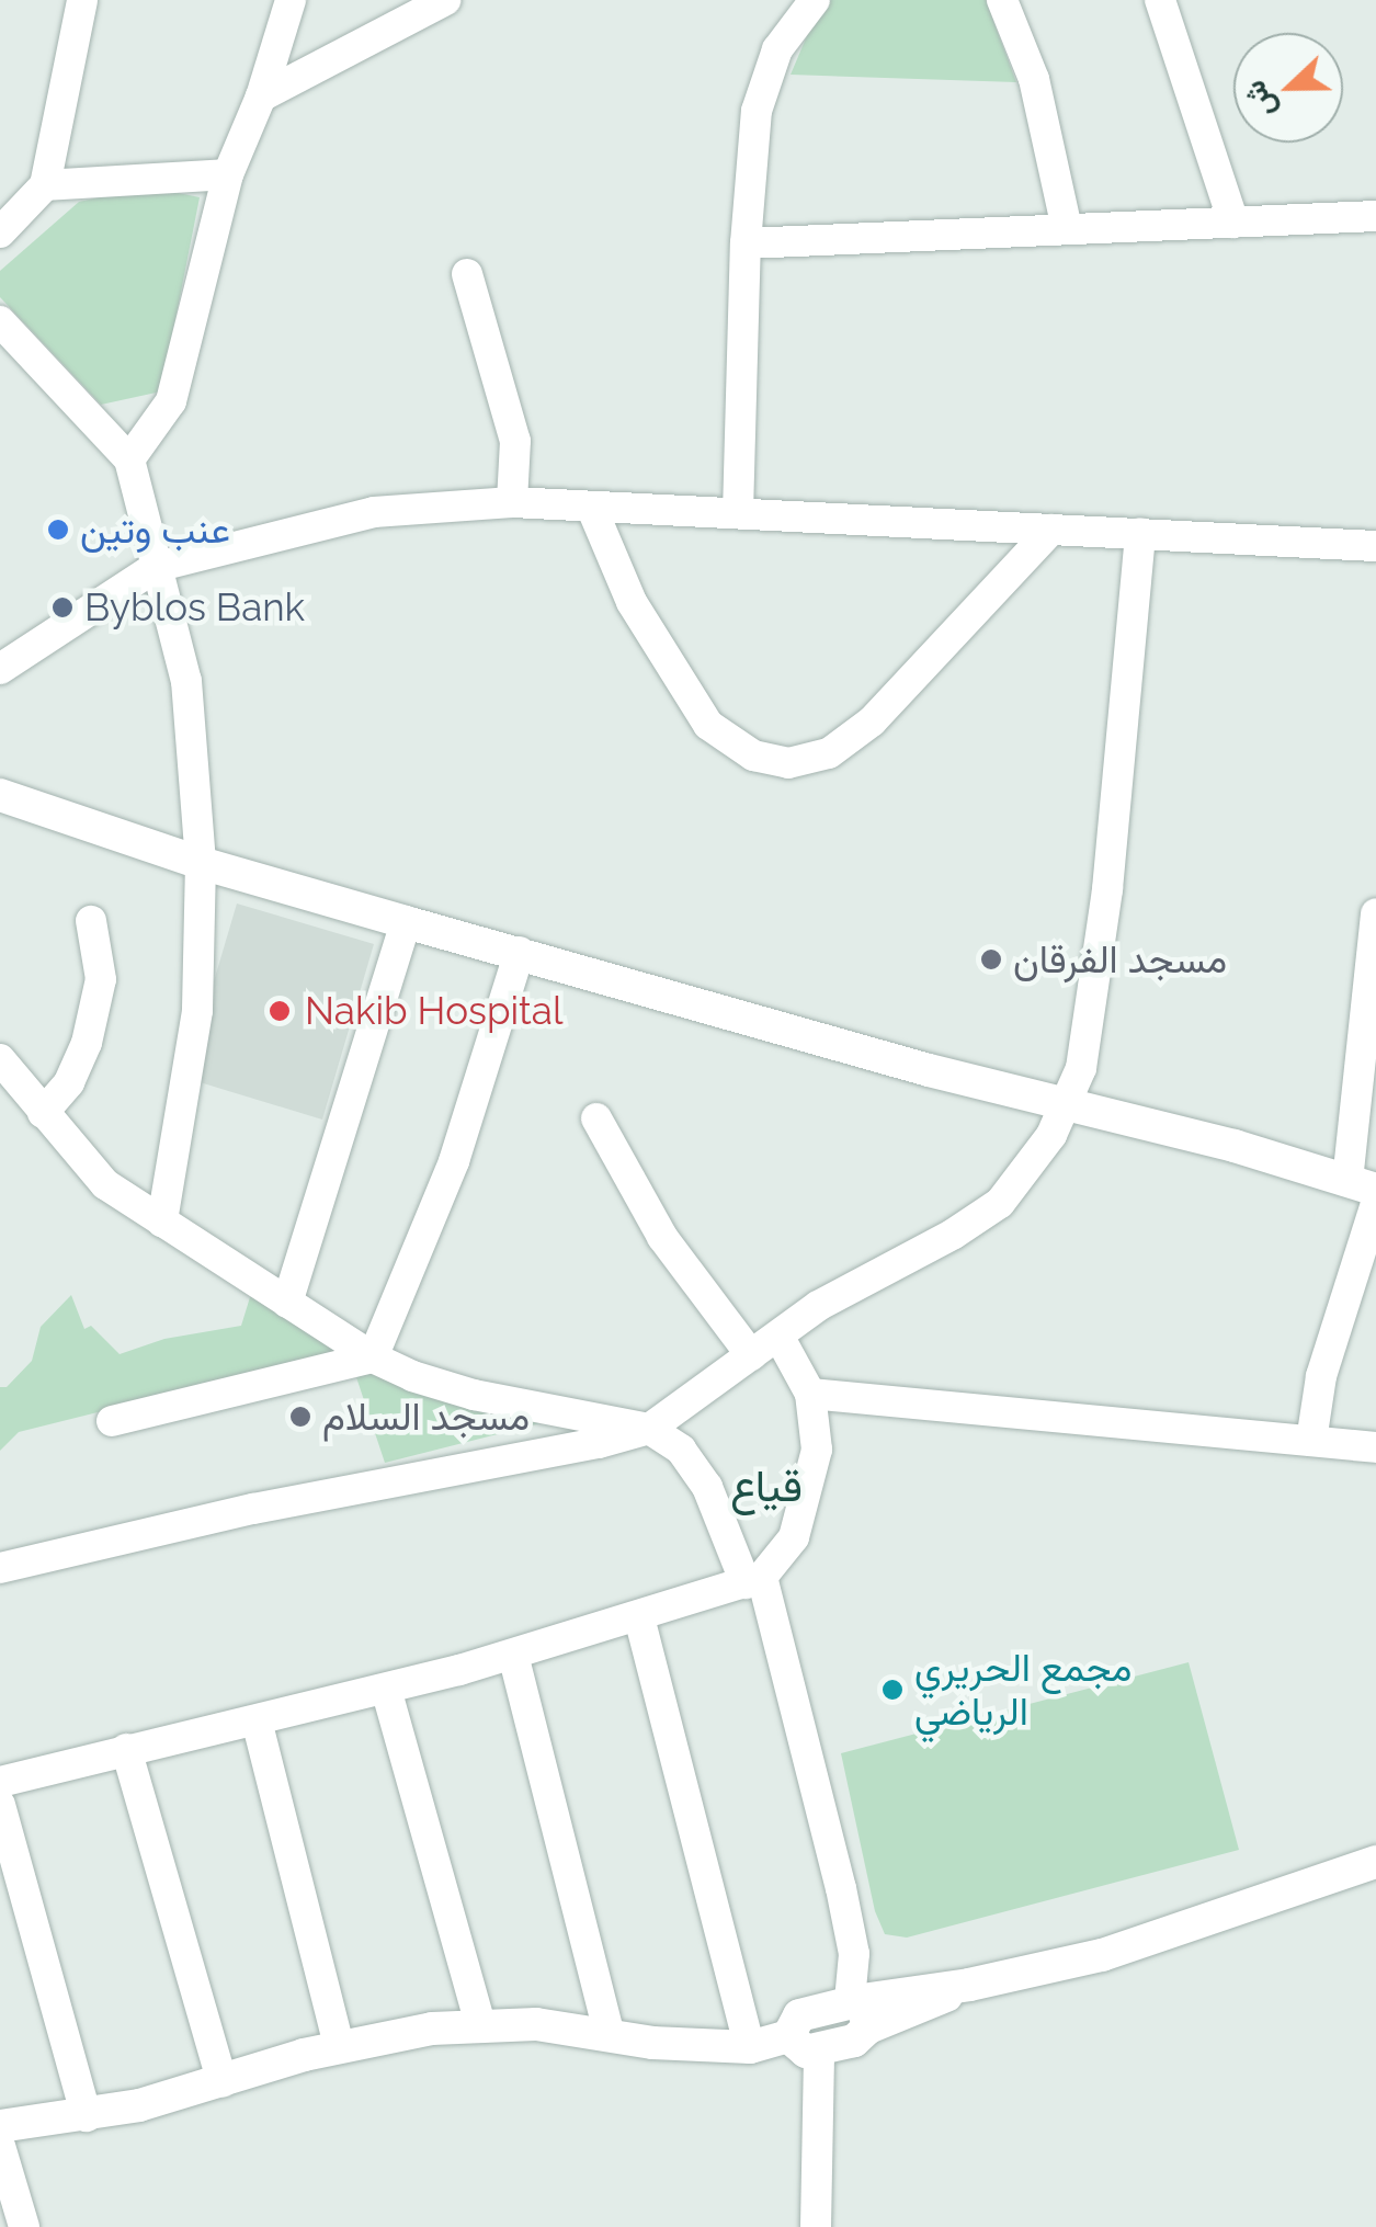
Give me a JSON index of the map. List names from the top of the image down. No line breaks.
{"districts":["قياع"],"places":["عنب وتين","Byblos Bank","مسجد الفرقان","Nakib Hospital","مسجد السلام","مجمع الحريري الرياضي"],"north":"left"}
